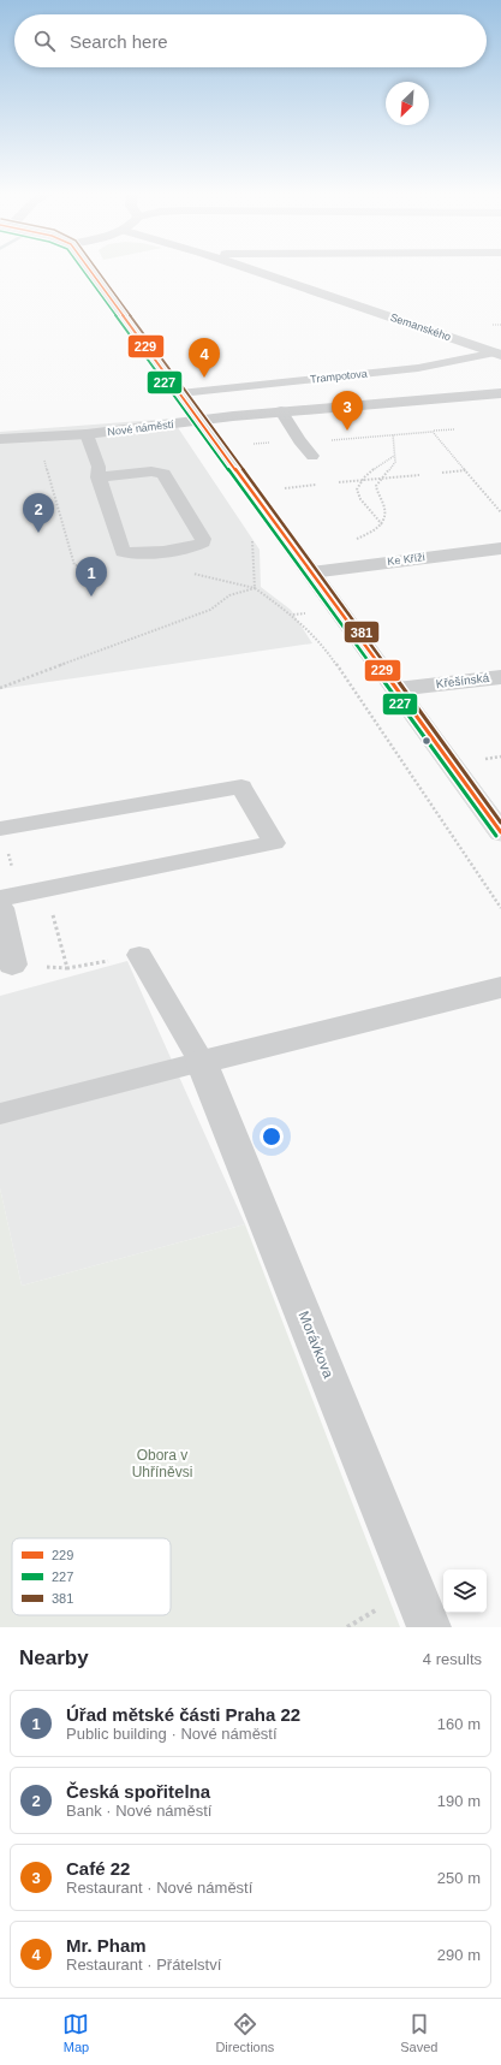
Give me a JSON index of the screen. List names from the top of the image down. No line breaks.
{"streets":{"street":["Semanského","Nové náměstí","Ke Kříži","Křešínská","Morávkova"],"lane":["Trampotova"]},"crossings":[["Semanského","Trampotova"]],"parks":["Obora v Uhříněvsi"],"lines":["transit line 229","transit line 227","transit line 381"],"legend":["229","227","381"],"north":"bottom left","page":{"search":"Search here","pins":["4","3","2","1"],"heading":["Nearby","4 results"],"list":[{"mark":"1","name":"Úřad mětské části Praha 22","note":"Public building · Nové náměstí","value":"160 m"},{"mark":"2","name":"Česká spořitelna","note":"Bank · Nové náměstí","value":"190 m"},{"mark":"3","name":"Café 22","note":"Restaurant · Nové náměstí","value":"250 m"},{"mark":"4","name":"Mr. Pham","note":"Restaurant · Přátelství","value":"290 m"}],"nav":["Map","Directions","Saved"]}}
